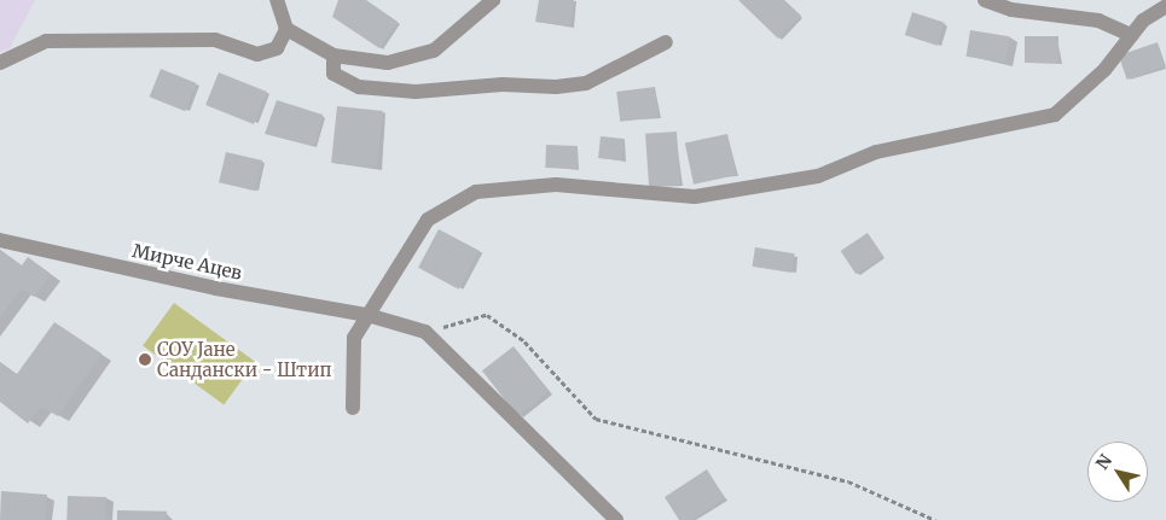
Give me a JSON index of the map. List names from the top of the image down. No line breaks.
{"streets":{"street":["Мирче Ацев"]},"places":["СОУ Јане Сандански - Штип"],"north":"top left"}
